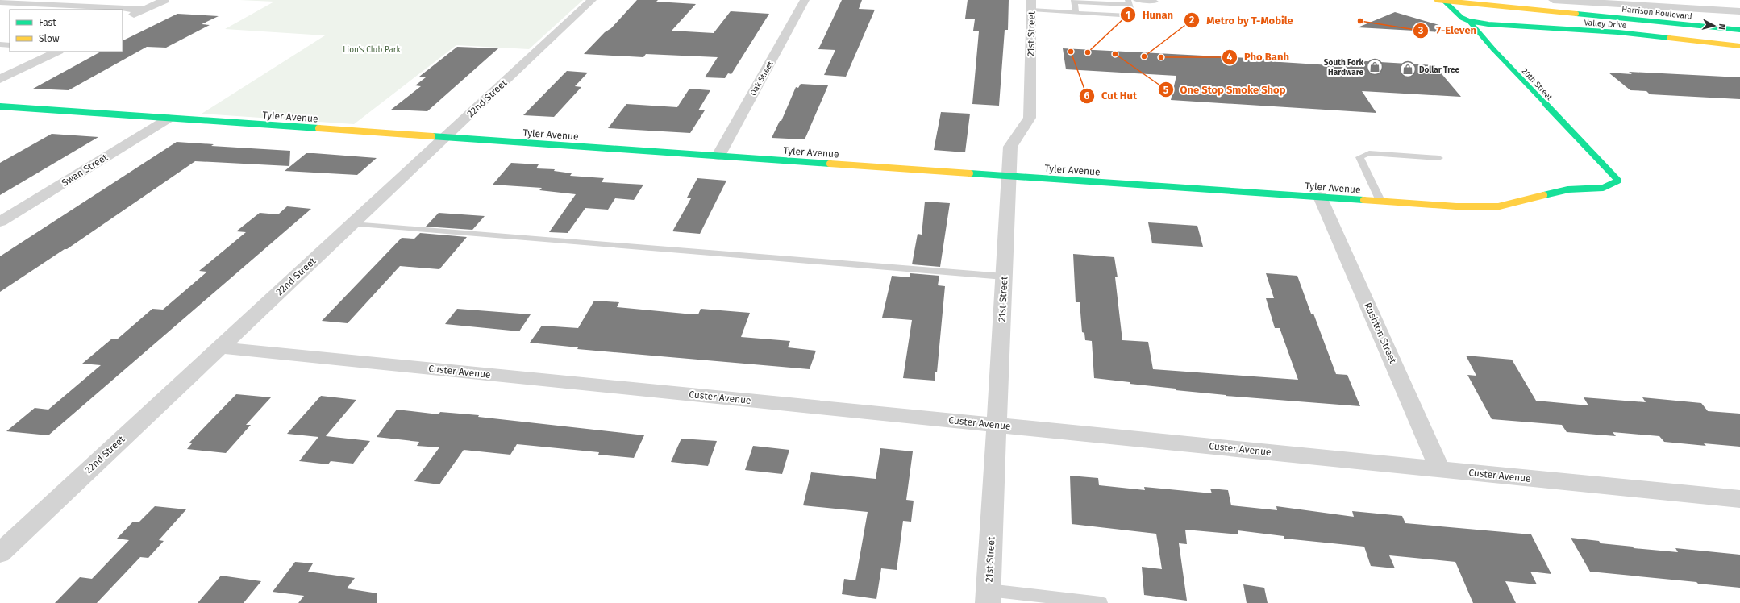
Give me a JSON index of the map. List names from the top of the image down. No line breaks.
{"streets":{"street":["Harrison Boulevard","Valley Drive","21st Street","Oak Street","20th Street","22nd Street","Tyler Avenue","Swan Street","Rushton Street","Custer Avenue"]},"crossings":[["Harrison Boulevard","20th Street"],["Valley Drive","20th Street"],["21st Street","Tyler Avenue"],["21st Street","Custer Avenue"],["Oak Street","Tyler Avenue"],["20th Street","Tyler Avenue"],["22nd Street","Tyler Avenue"],["22nd Street","Custer Avenue"],["Tyler Avenue","Swan Street"],["Tyler Avenue","Rushton Street"],["Rushton Street","Custer Avenue"]],"parks":["Lion's Club Park"],"places":{"other":["7-Eleven","Cut Hut","Hunan","One Stop Smoke Shop","Metro by T-Mobile","Pho Banh"],"shop":["South Fork Hardware","Dollar Tree"]},"legend":["Fast","Slow"],"north":"right"}
